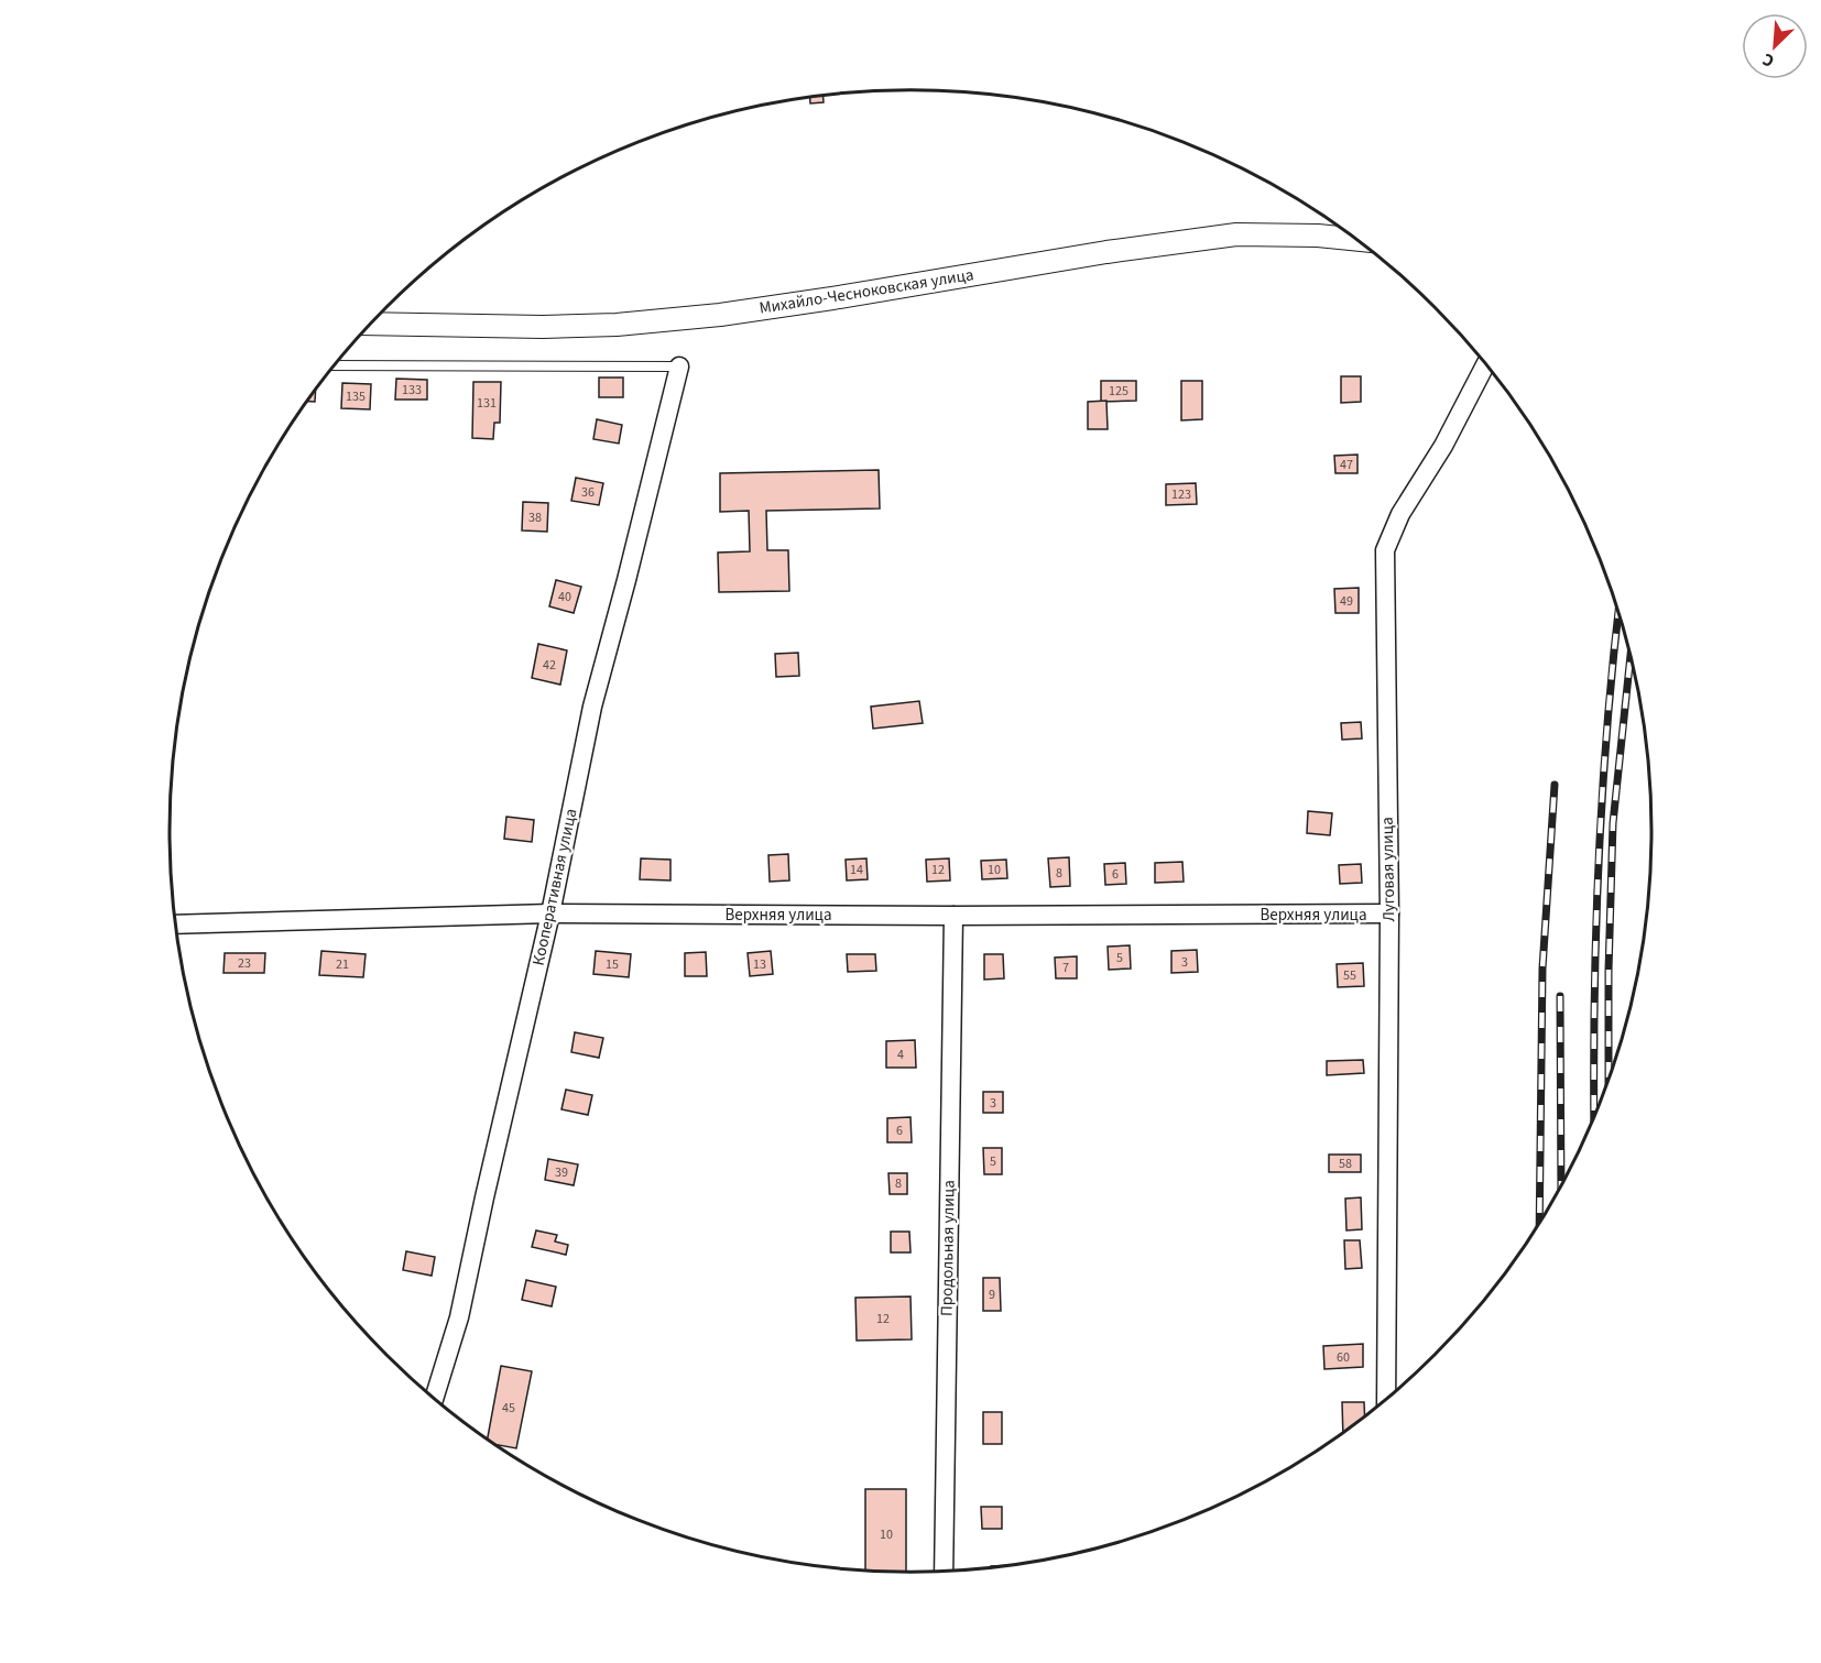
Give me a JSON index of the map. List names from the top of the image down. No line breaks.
{"streets":{"street":["Михайло-Чесноковская улица","Луговая улица","Кооперативная улица","Верхняя улица","Продольная улица"]},"crossings":[["Луговая улица","Верхняя улица"],["Кооперативная улица","Верхняя улица"],["Верхняя улица","Продольная улица"]],"house_numbers":["133","125","135","131","47","36","123","38","40","49","42","14","12","10","8","6","5","3","23","21","15","13","7","55","4","3","6","5","58","39","8","9","12","60","45","10"],"north":"bottom left"}
